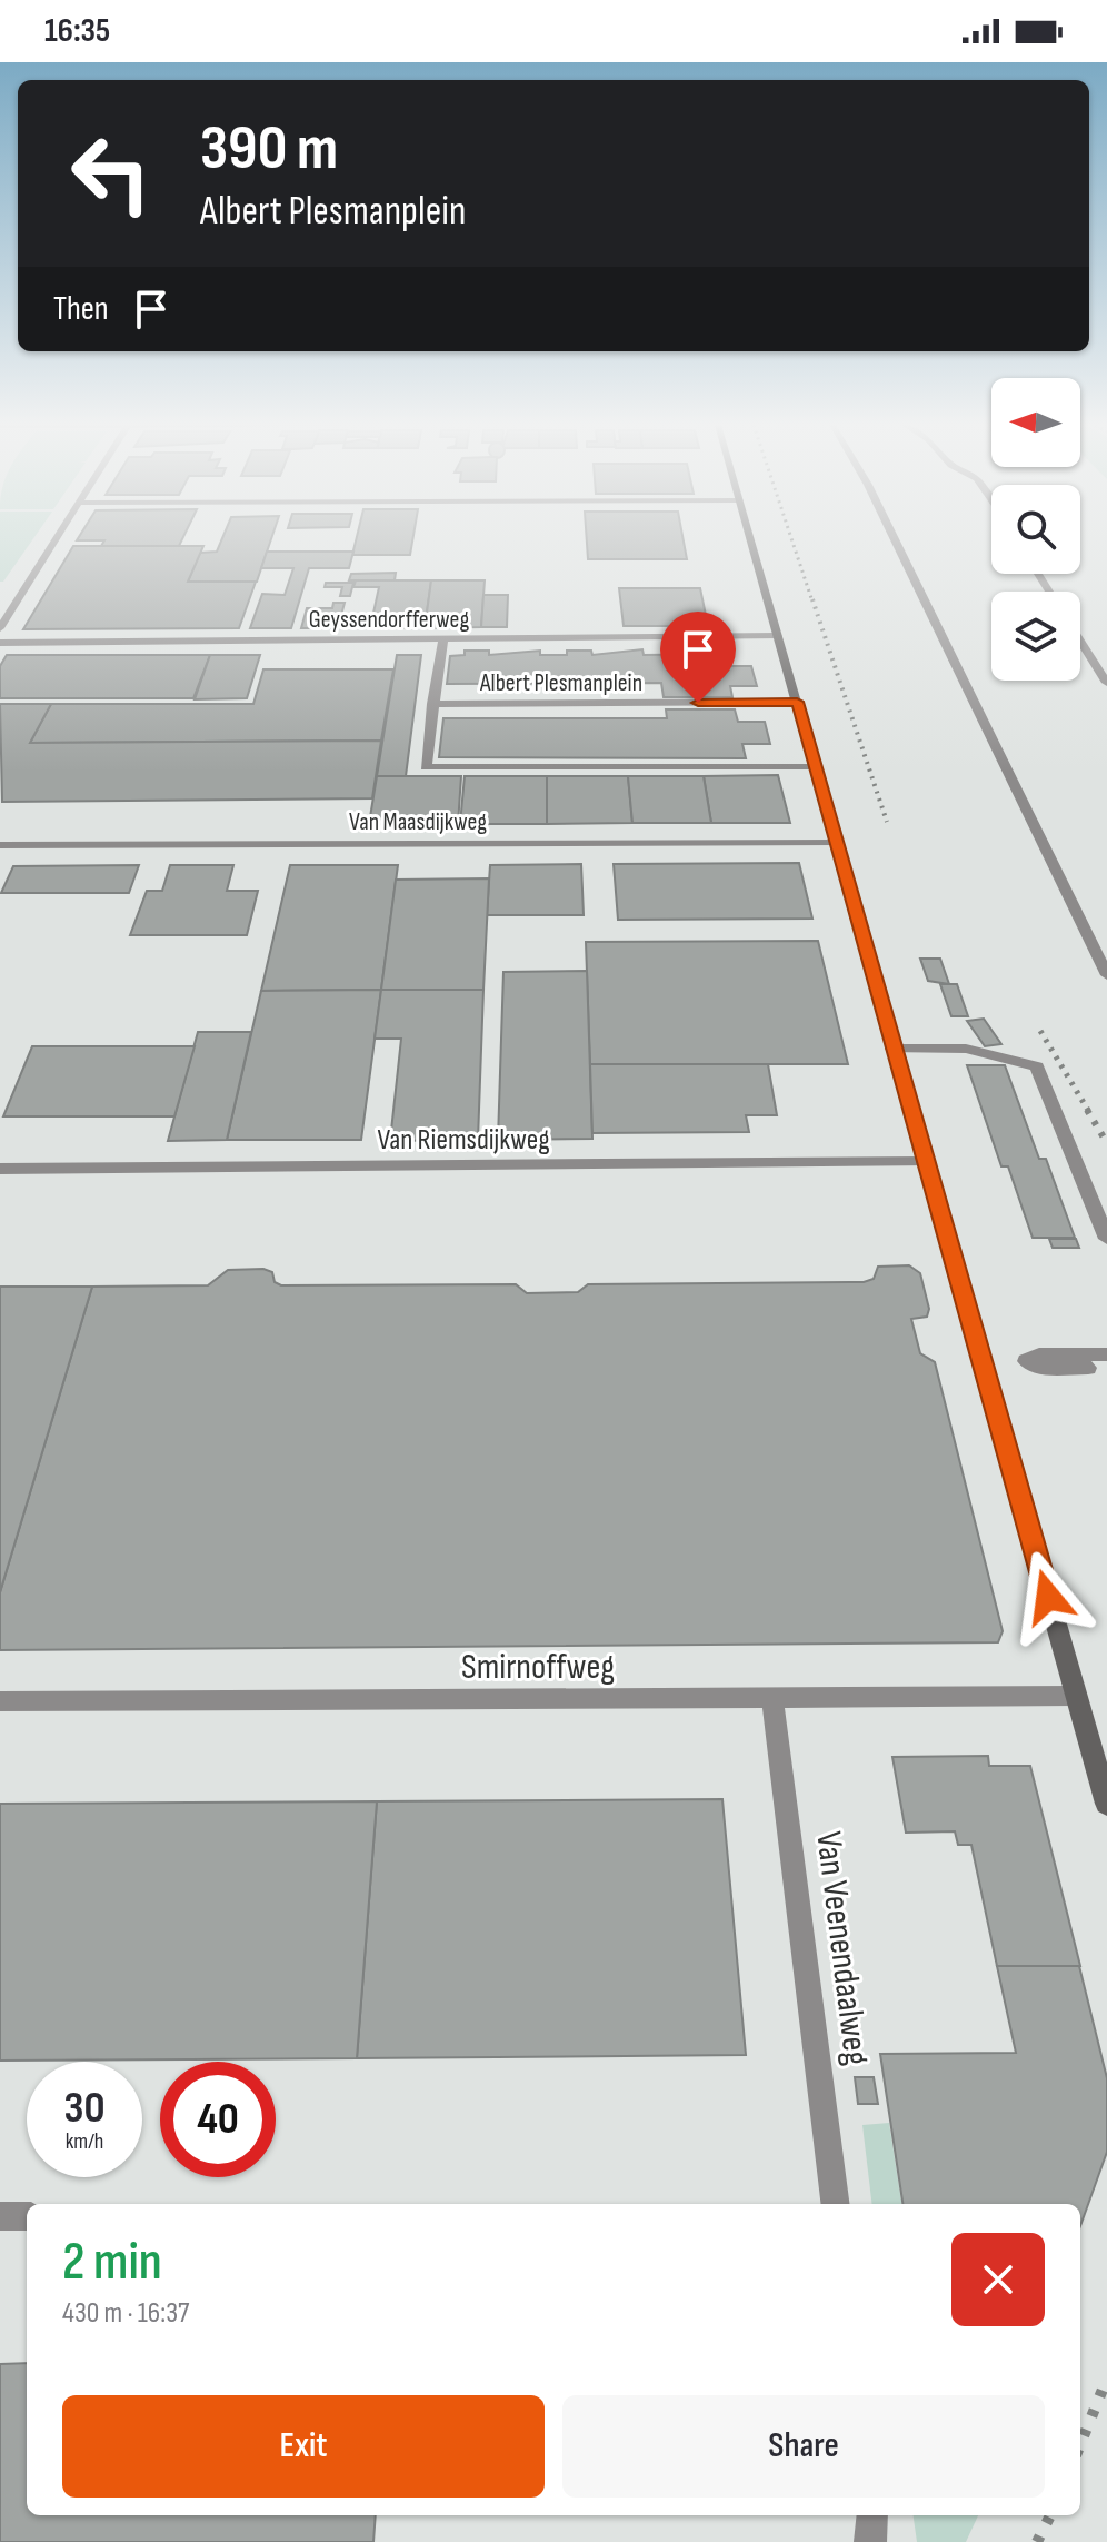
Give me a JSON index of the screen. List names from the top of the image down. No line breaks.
{"streets":{"street":["Geyssendorfferweg","Albert Plesmanplein","Van Maasdijkweg","Van Riemsdijkweg","Smirnoffweg","Van Veenendaalweg"]},"crossings":[["Smirnoffweg","Van Veenendaalweg"]],"north":"left","page":{"status":"16:35","turn":["390 m","Albert Plesmanplein"],"then":"Then","speed":"30 km/h","limit":"40","heading":["2 min","430 m · 16:37"],"buttons":["Exit","Share"]}}
